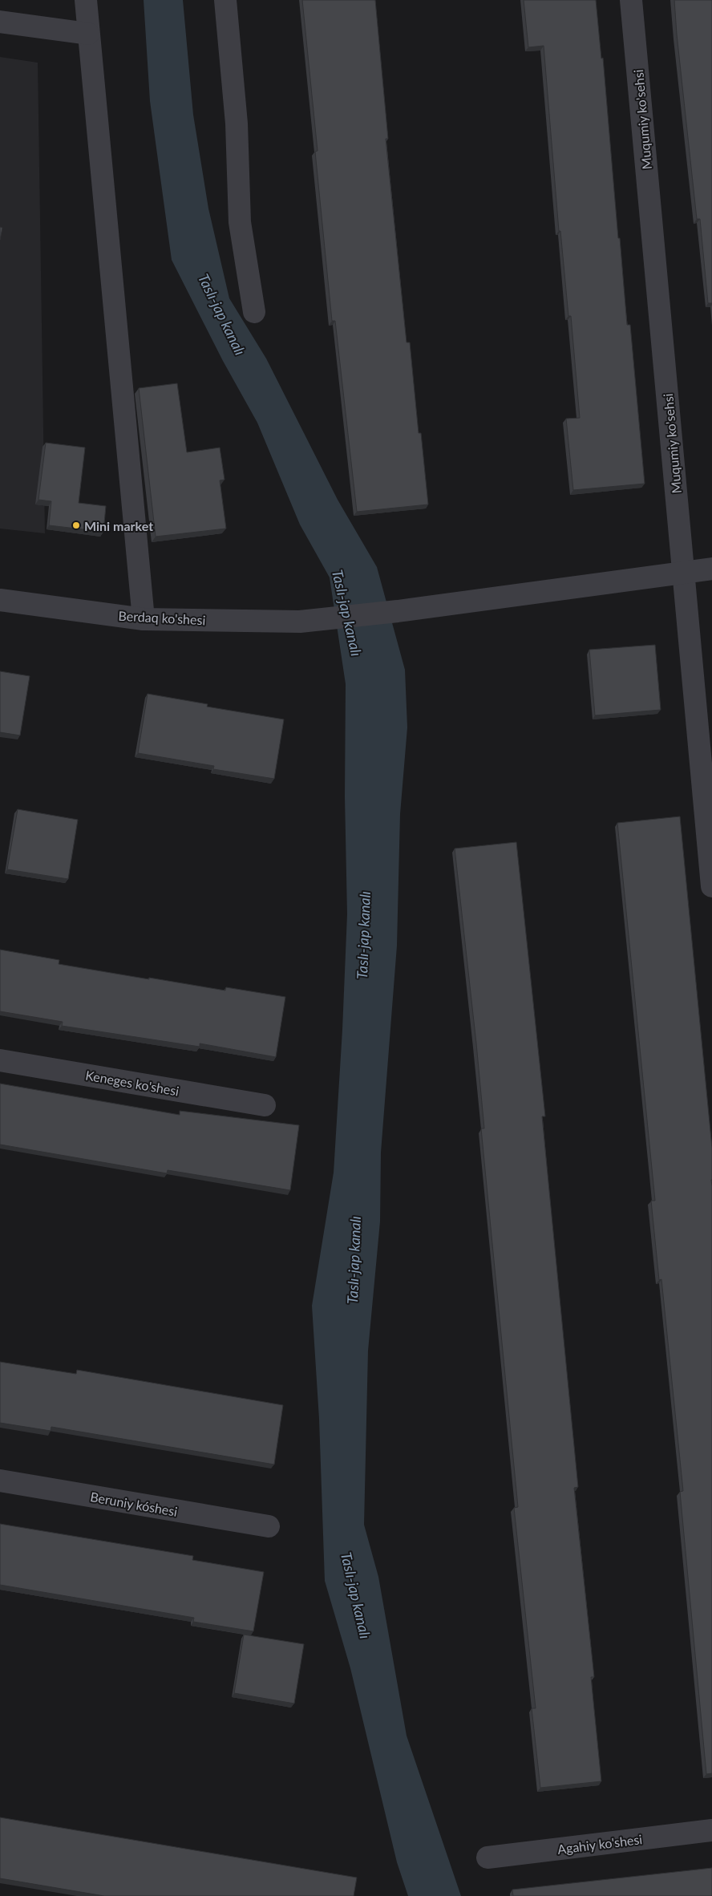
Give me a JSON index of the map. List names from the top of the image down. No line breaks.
{"streets":{"street":["Muqumiy ko'sehsi","Berdaq ko'shesi","Keneges ko'shesi","Beruniy kóshesi","Agahiy ko'shesi"]},"crossings":[["Muqumiy ko'sehsi","Berdaq ko'shesi"]],"water":["Taslı-jap kanalı"],"places":["Mini market"]}
